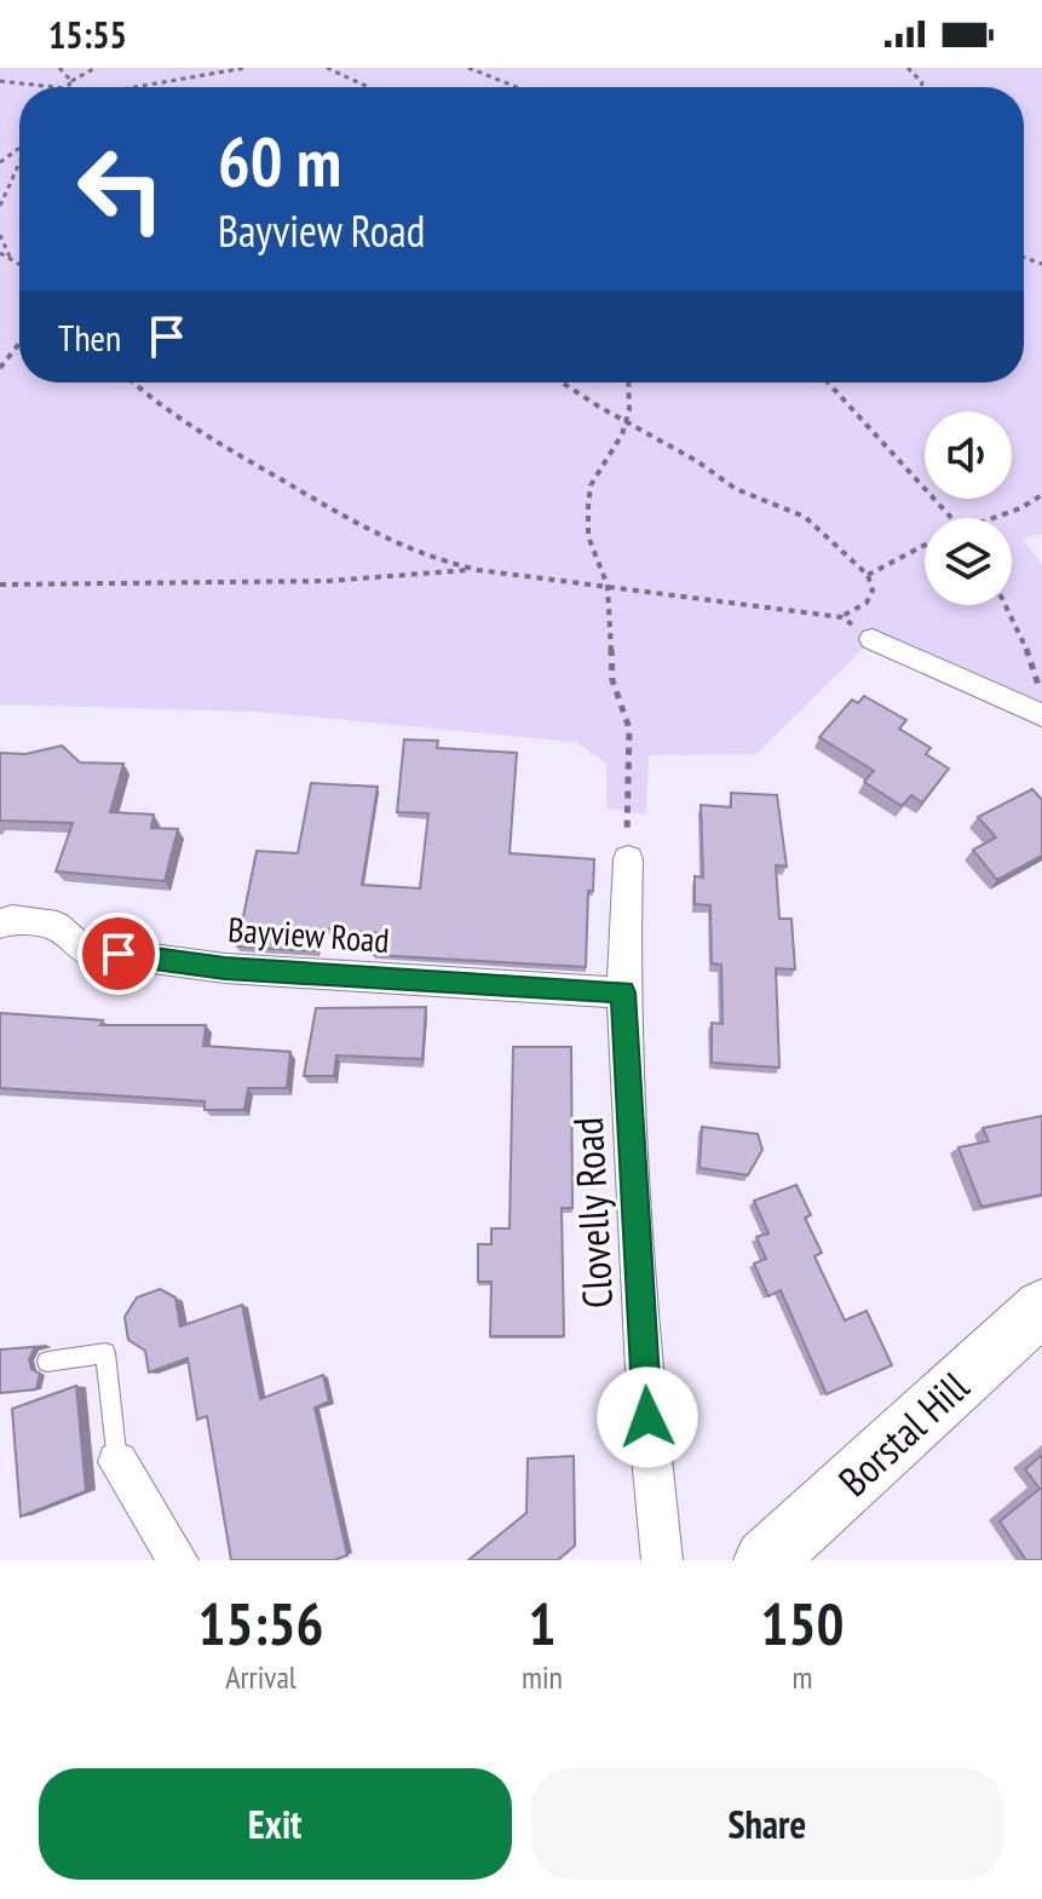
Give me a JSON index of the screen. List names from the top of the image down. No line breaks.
{"streets":{"main road":["Borstal Hill"],"street":["Bayview Road","Clovelly Road"]},"crossings":[["Bayview Road","Clovelly Road"]],"page":{"status":"15:55","turn":["60 m","Bayview Road"],"then":"Then","eta":["15:56","Arrival","1","min","150","m"],"buttons":["Exit","Share"]}}
